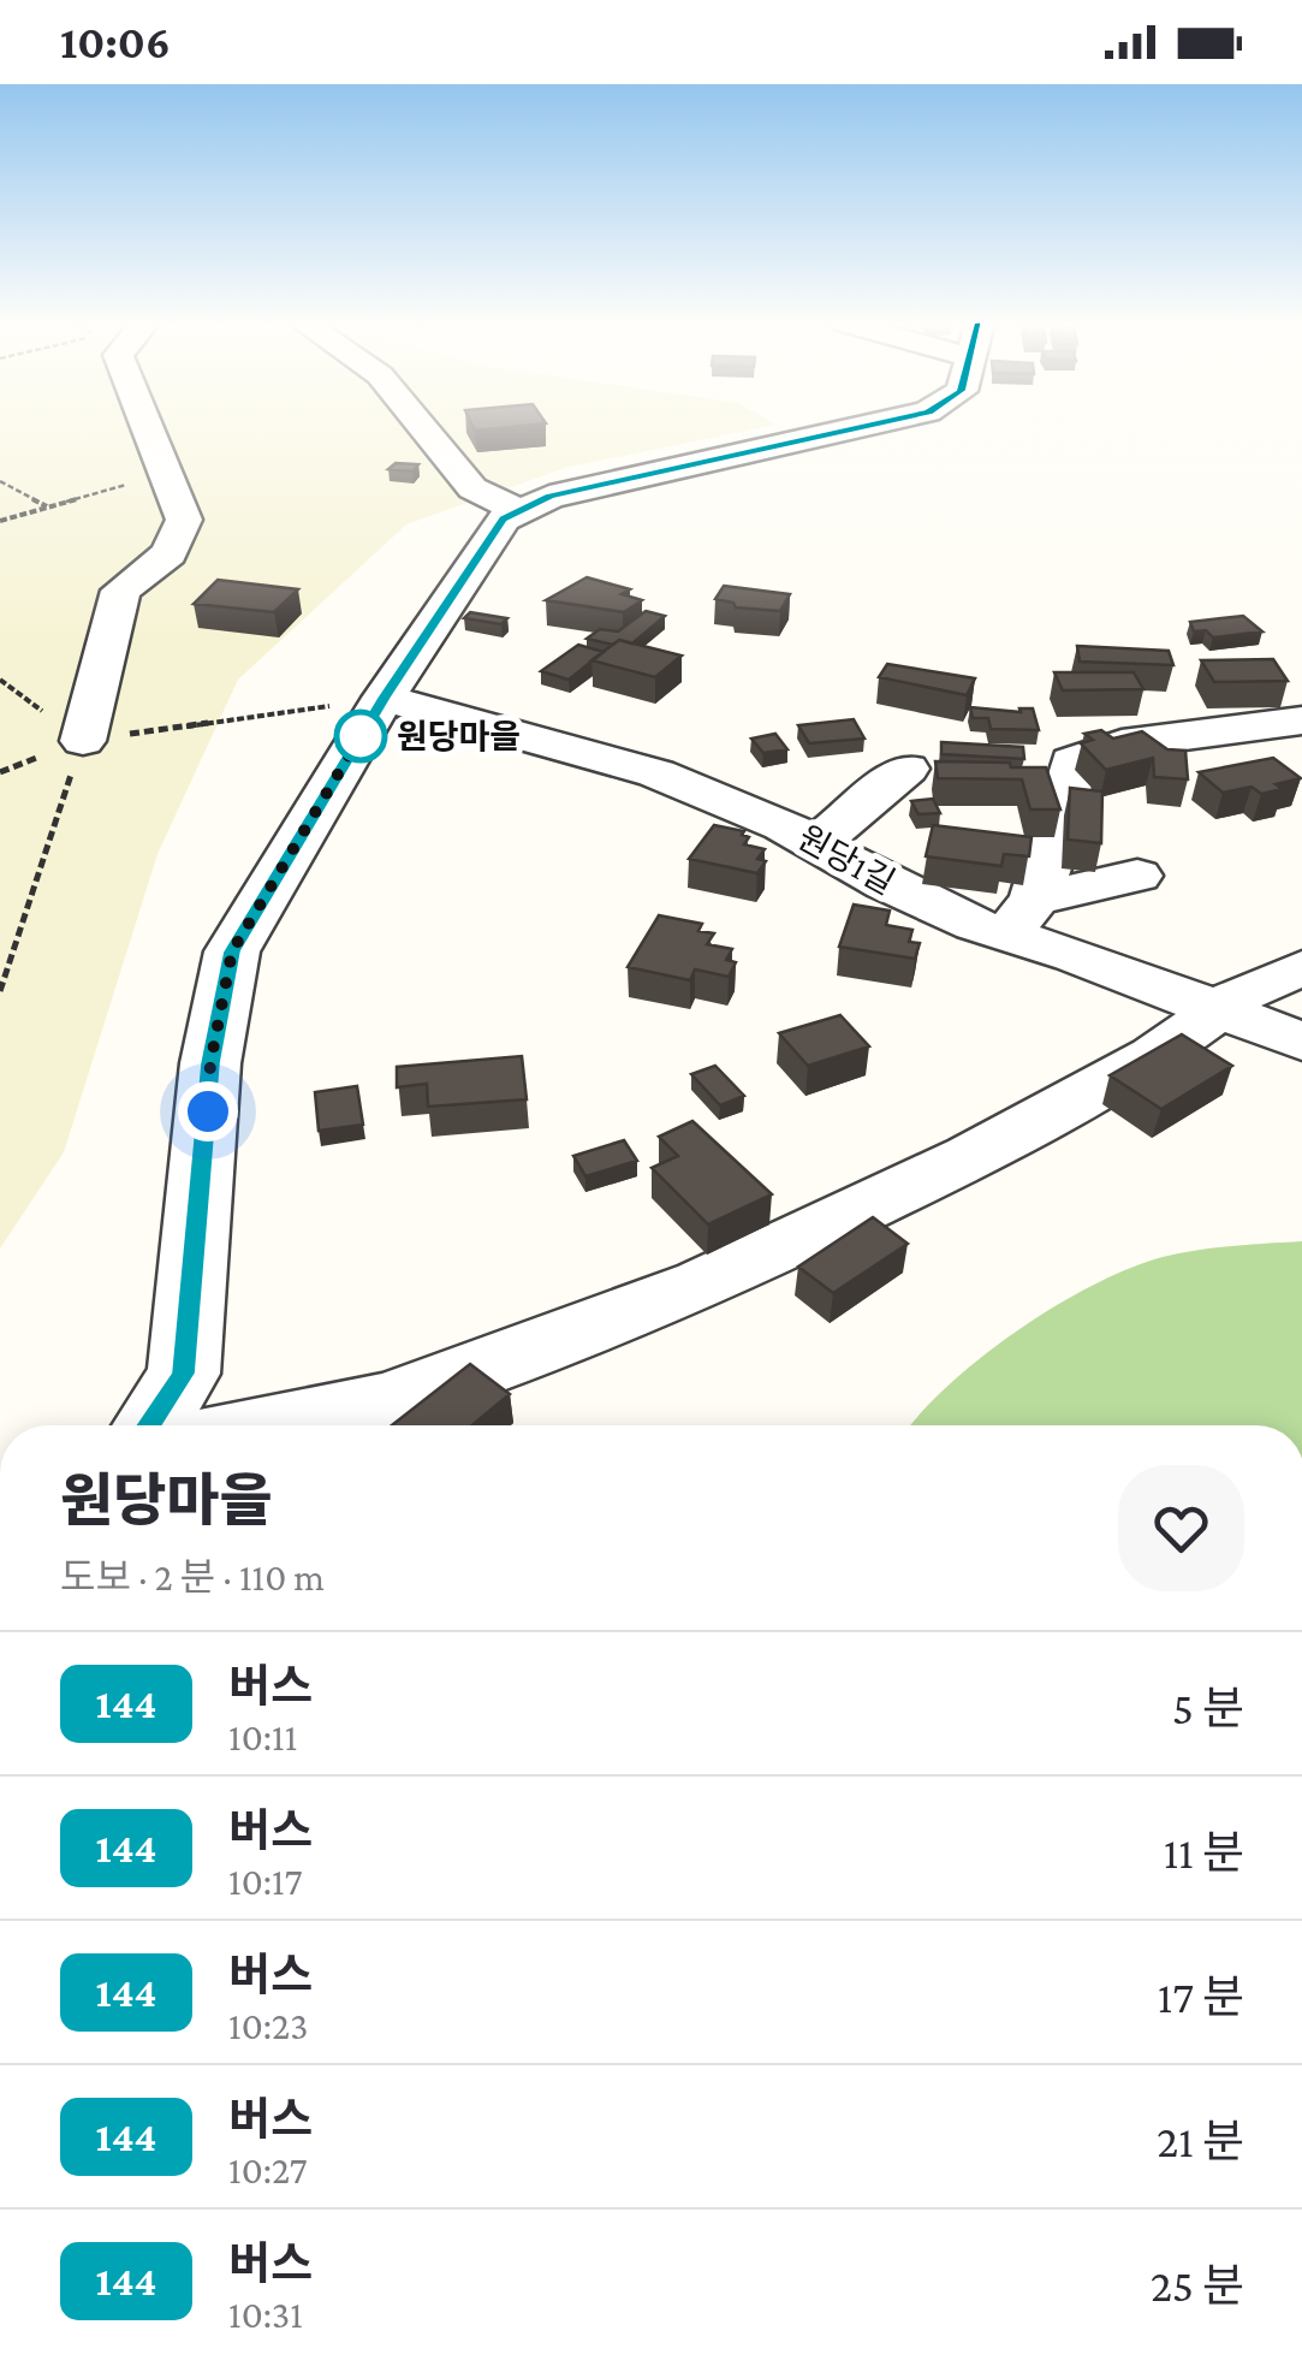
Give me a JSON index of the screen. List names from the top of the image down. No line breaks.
{"streets":{"street":["원당1길"]},"places":["원당마을"],"lines":["bus line 144"],"page":{"status":"10:06","heading":["원당마을","도보 · 2 분 · 110 m"],"list":[{"mark":"144","name":"버스","note":"10:11","value":"5 분"},{"mark":"144","name":"버스","note":"10:17","value":"11 분"},{"mark":"144","name":"버스","note":"10:23","value":"17 분"},{"mark":"144","name":"버스","note":"10:27","value":"21 분"},{"mark":"144","name":"버스","note":"10:31","value":"25 분"}]}}
